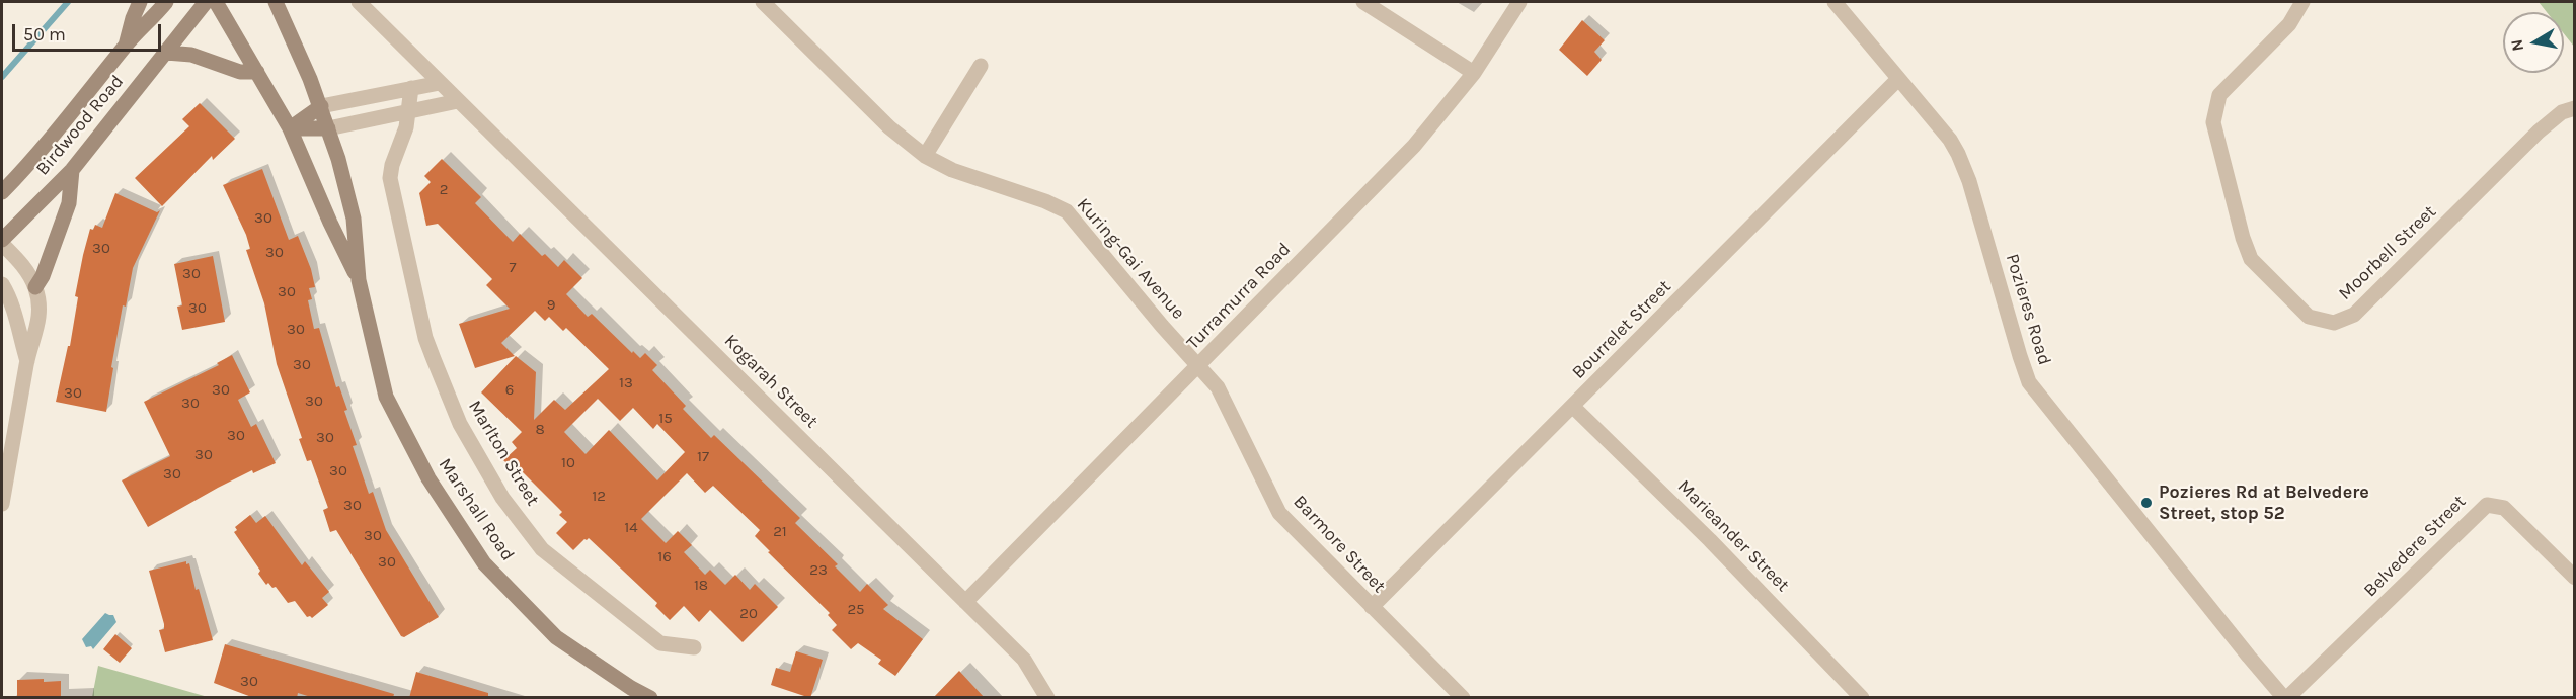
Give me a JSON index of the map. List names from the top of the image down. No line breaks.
{"streets":{"main road":["Birdwood Road","Marshall Road"],"street":["Moorbell Street","Kuring-Gai Avenue","Turramurra Road","Pozieres Road","Bourrelet Street","Kogarah Street","Marlton Street","Marieander Street","Barmore Street","Belvedere Street"]},"crossings":[["Kuring-Gai Avenue","Turramurra Road"],["Kuring-Gai Avenue","Barmore Street"],["Turramurra Road","Kogarah Street"],["Turramurra Road","Barmore Street"],["Pozieres Road","Bourrelet Street"],["Pozieres Road","Belvedere Street"],["Bourrelet Street","Marieander Street"],["Bourrelet Street","Barmore Street"]],"places":["Pozieres Rd at Belvedere Street, stop 52"],"house_numbers":["2","30","30","30","7","30","30","9","30","30","30","13","30","6","30","30","30","15","8","30","30","30","17","10","30","30","12","30","14","21","30","16","30","23","18","25","20","30"],"scale_bar":"50 m","north":"left"}
